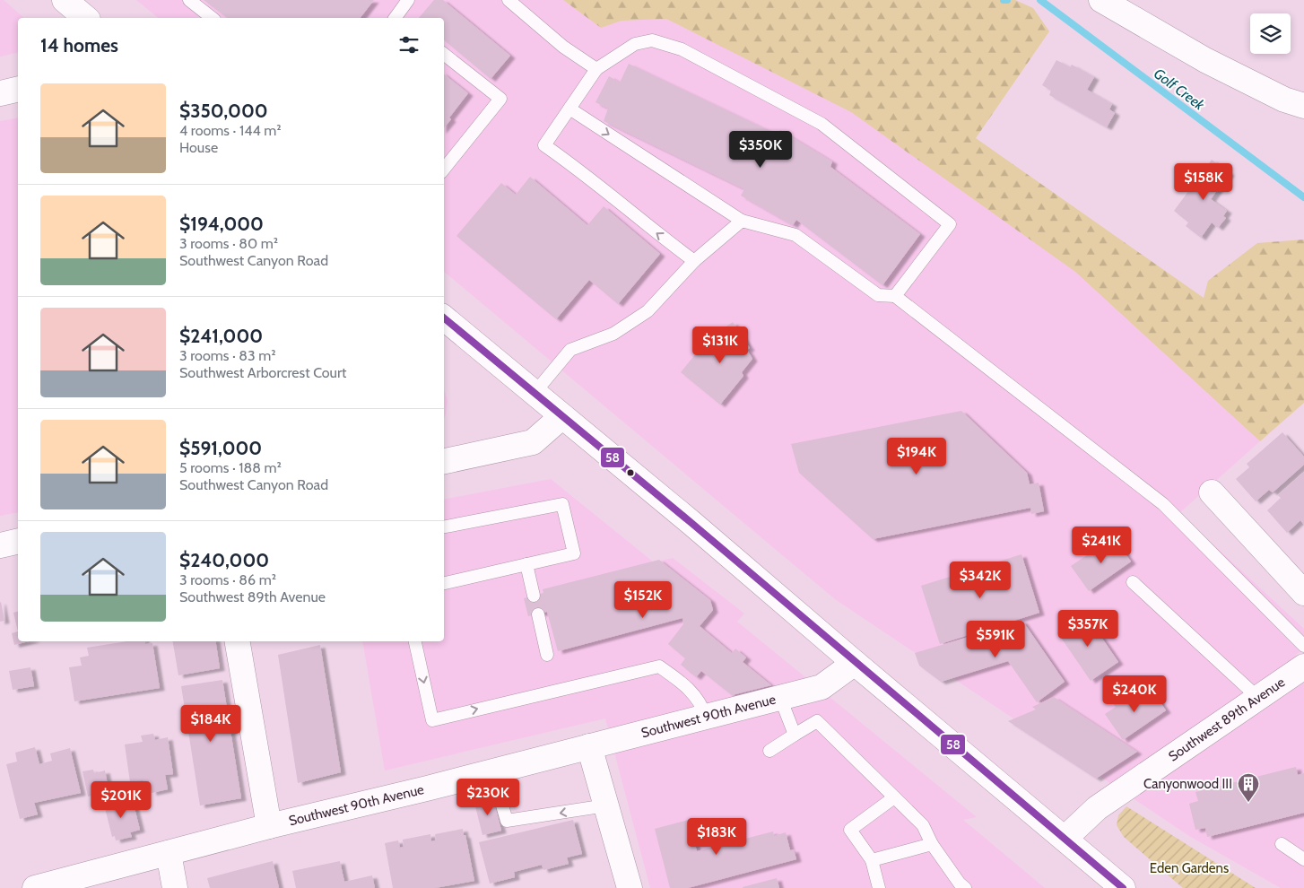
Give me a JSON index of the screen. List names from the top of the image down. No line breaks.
{"streets":{"street":["Southwest 90th Avenue","Southwest 89th Avenue"]},"water":["Golf Creek"],"parks":["Eden Gardens"],"places":{"building":["Canyonwood III"]},"lines":["transit line 58"],"page":{"heading":"14 homes","list":[{"name":"$350,000","note":"4 rooms · 144 m² · House"},{"name":"$194,000","note":"3 rooms · 80 m² · Southwest Canyon Road"},{"name":"$241,000","note":"3 rooms · 83 m² · Southwest Arborcrest Court"},{"name":"$591,000","note":"5 rooms · 188 m² · Southwest Canyon Road"},{"name":"$240,000","note":"3 rooms · 86 m² · Southwest 89th Avenue"}],"price":["$350K","$158K","$131K","$194K","$241K","$342K","$152K","$357K","$591K","$240K","$184K","$230K","$201K","$183K"]}}
